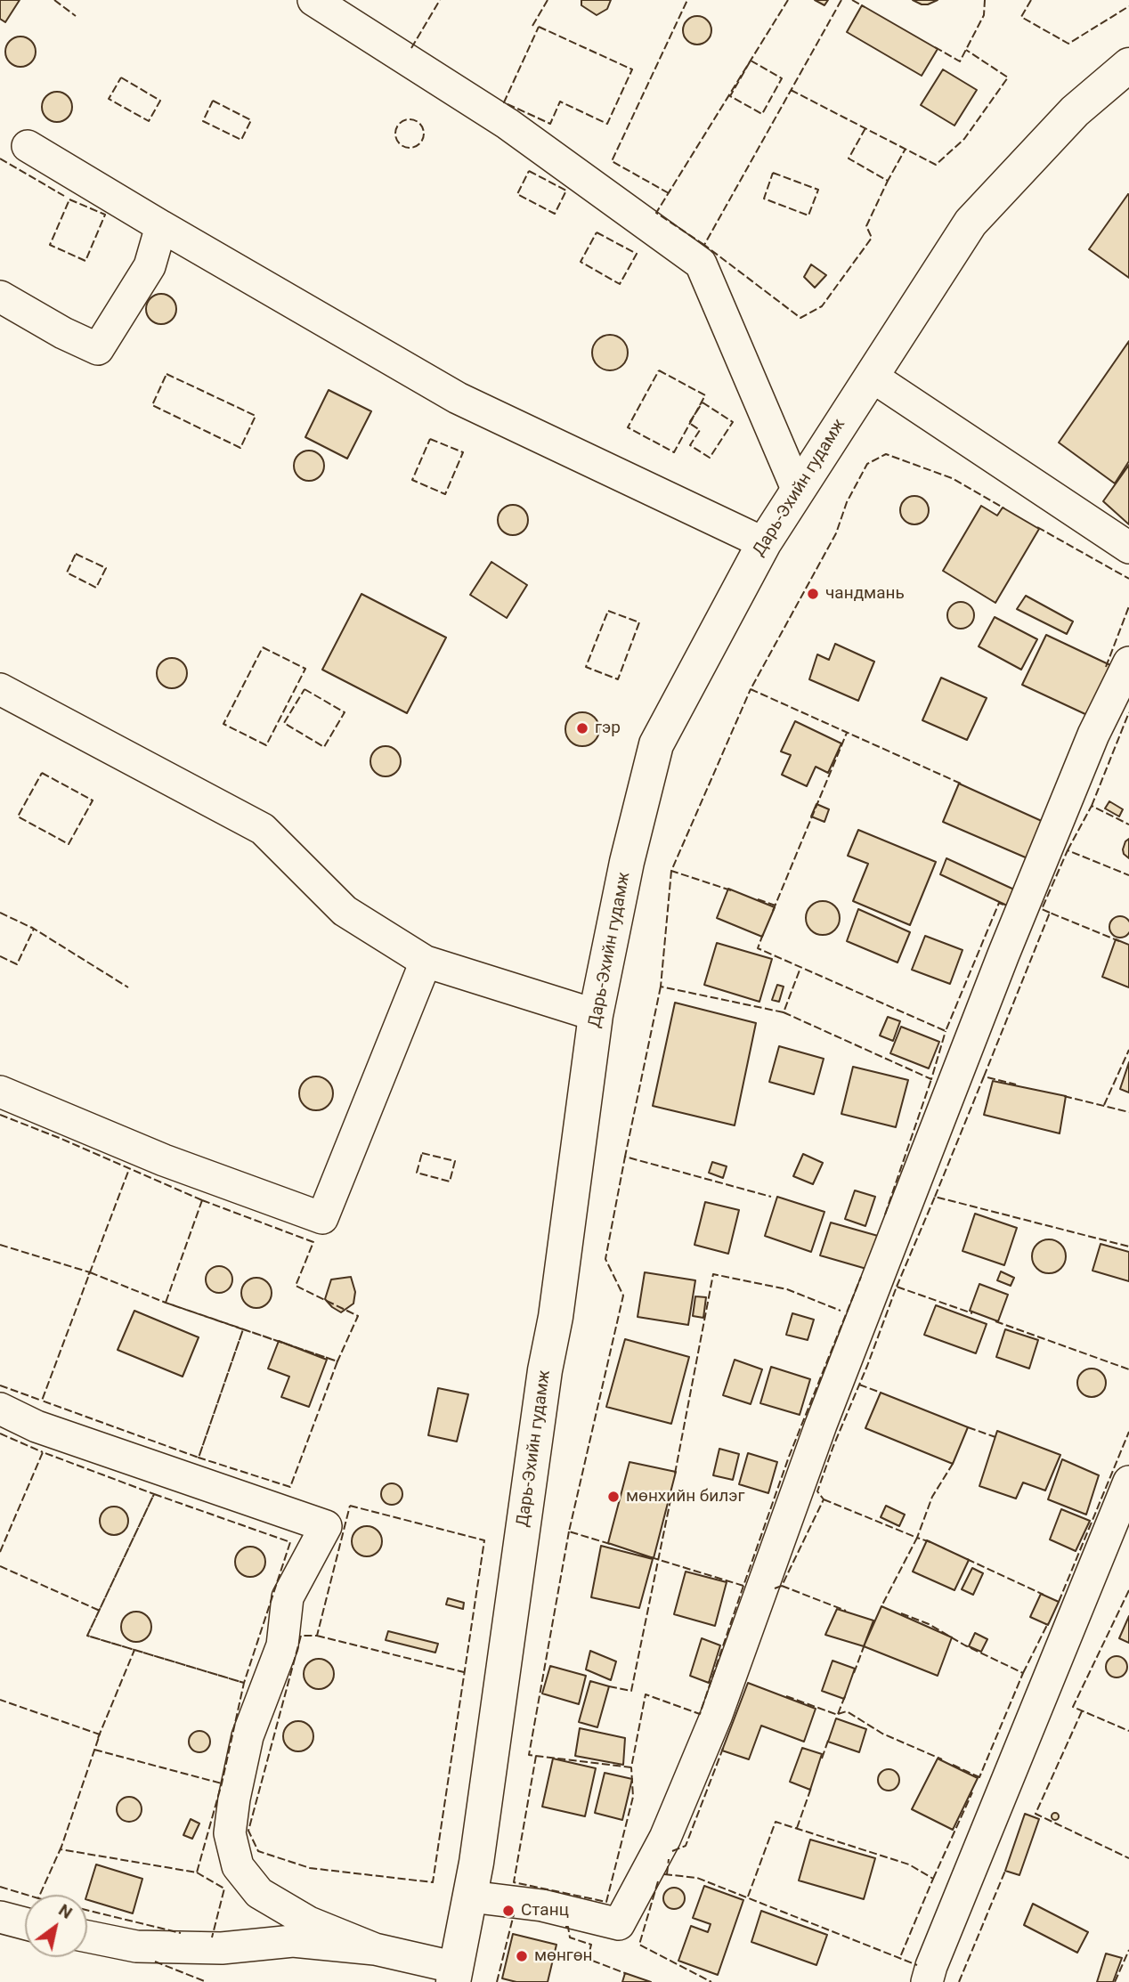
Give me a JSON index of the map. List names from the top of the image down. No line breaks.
{"streets":{"main road":["Дарь-Эхийн гудамж"]},"places":["чандмань","гэр","мөнхийн билэг","Cтанц","мөнгөн"],"north":"top right"}
